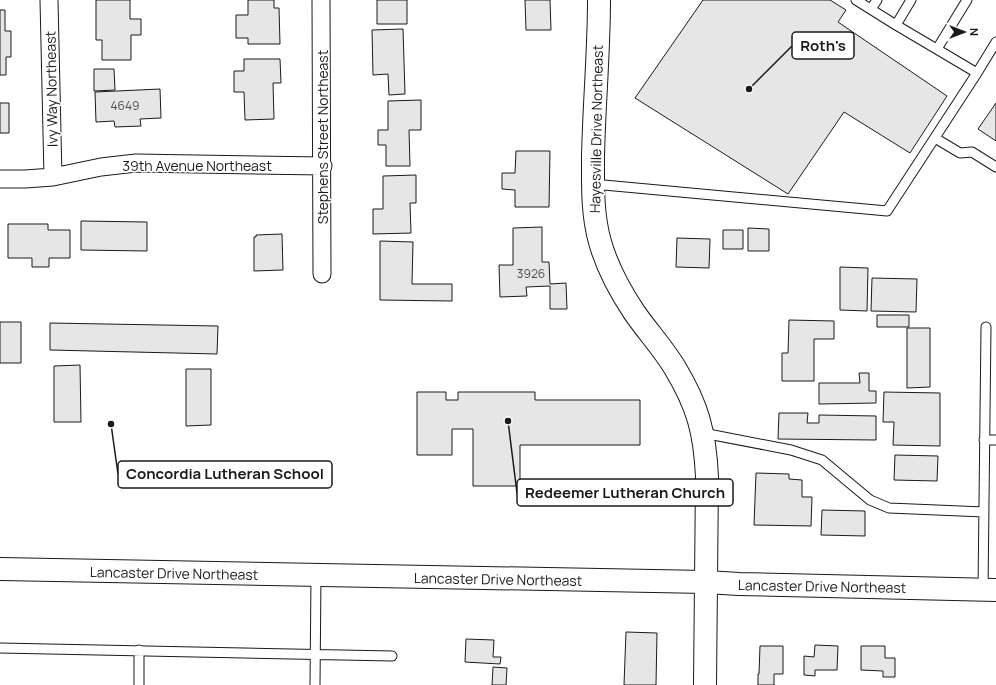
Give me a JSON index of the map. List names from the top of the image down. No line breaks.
{"streets":{"main road":["Hayesville Drive Northeast","Lancaster Drive Northeast"],"street":["Ivy Way Northeast","Stephens Street Northeast","39th Avenue Northeast"]},"crossings":[["Ivy Way Northeast","39th Avenue Northeast"],["Hayesville Drive Northeast","Lancaster Drive Northeast"],["Stephens Street Northeast","39th Avenue Northeast"]],"places":["Roth's","Redeemer Lutheran Church","Concordia Lutheran School"],"house_numbers":["4649","3926"],"north":"right"}
